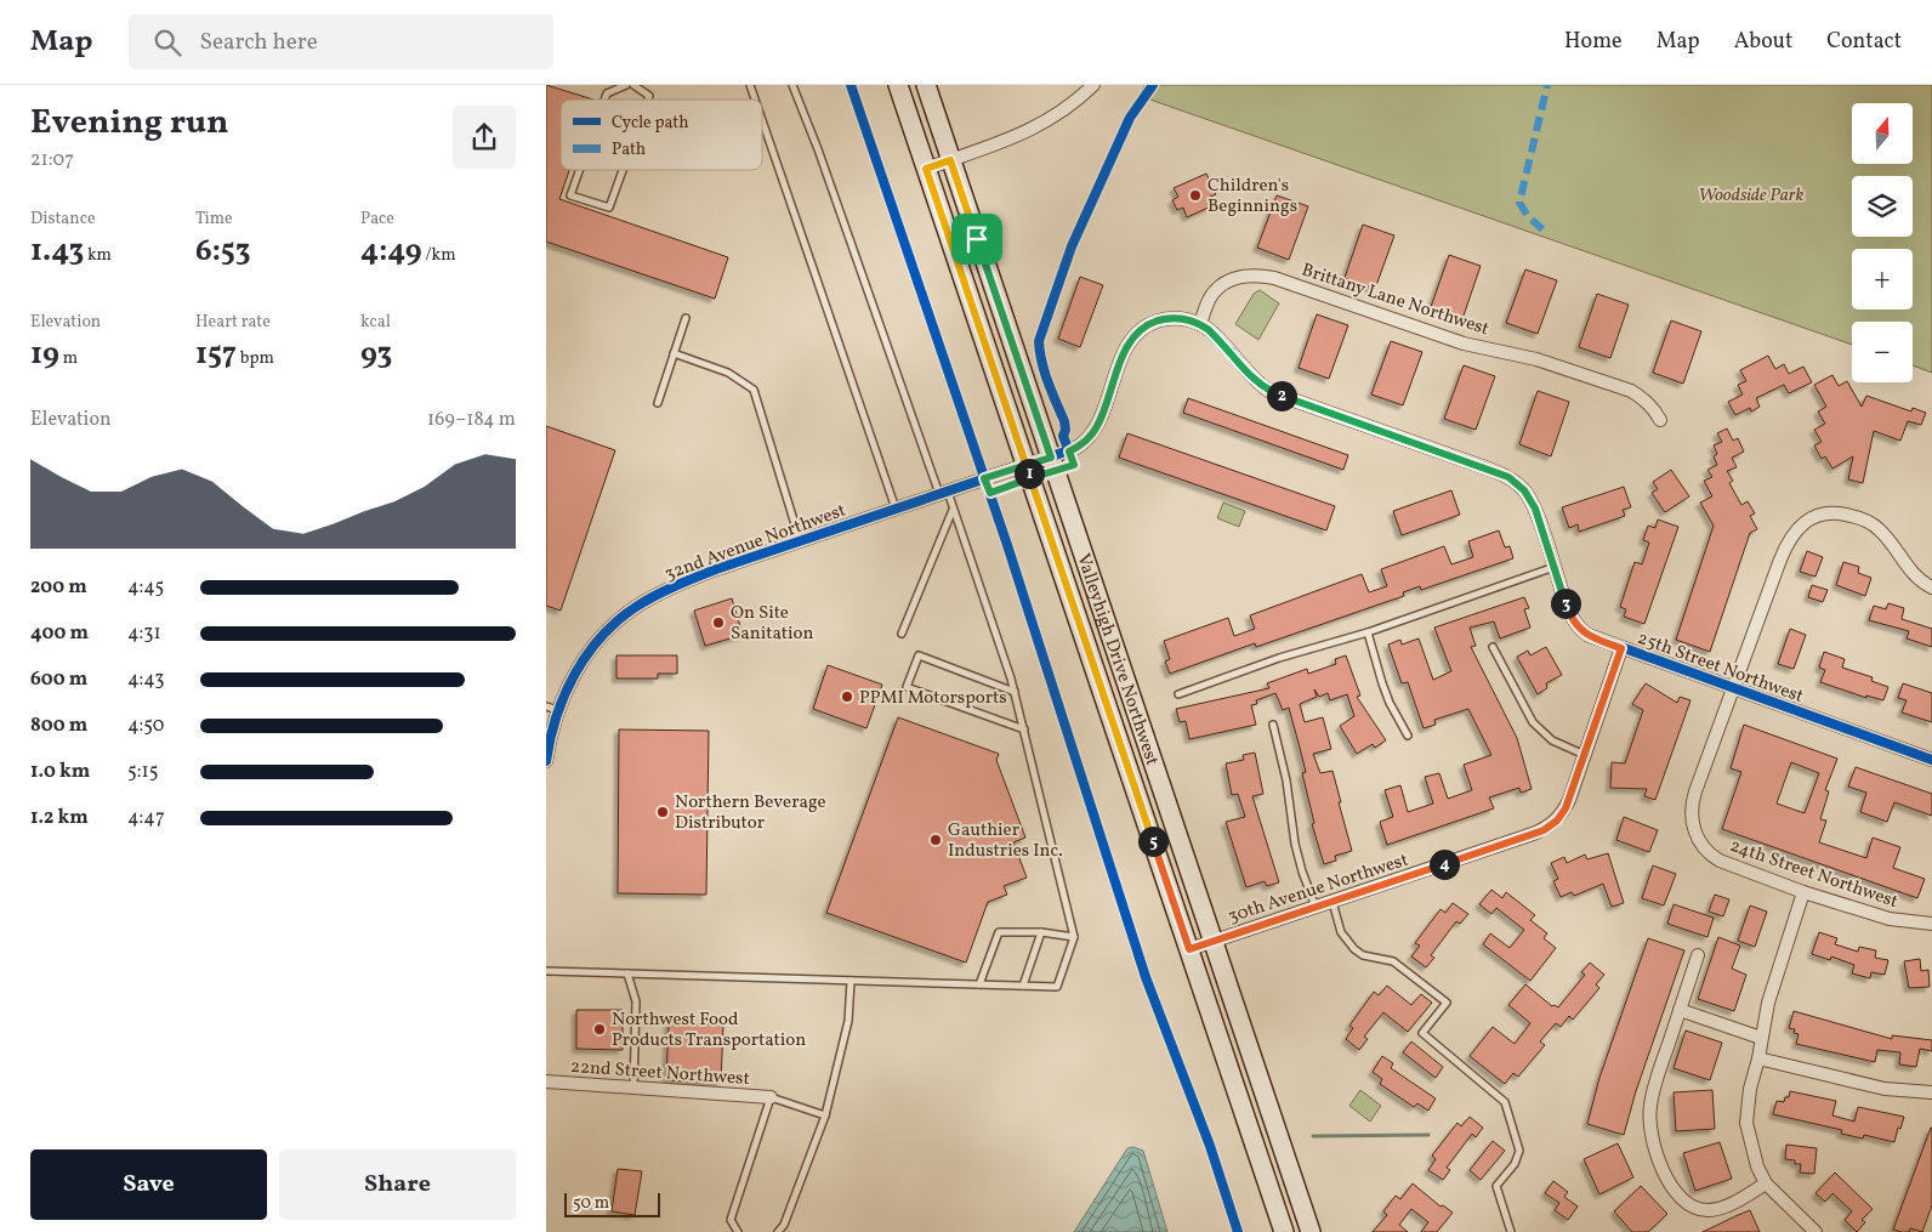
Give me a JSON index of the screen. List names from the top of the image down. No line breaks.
{"streets":{"main road":["Valleyhigh Drive Northwest"],"street":["Brittany Lane Northwest","32nd Avenue Northwest","25th Street Northwest","24th Street Northwest","30th Avenue Northwest","22nd Street Northwest"]},"crossings":[["Brittany Lane Northwest","25th Street Northwest"],["32nd Avenue Northwest","Valleyhigh Drive Northwest"],["Valleyhigh Drive Northwest","30th Avenue Northwest"],["25th Street Northwest","24th Street Northwest"],["25th Street Northwest","30th Avenue Northwest"]],"parks":["Woodside Park"],"places":["Children's Beginnings","On Site Sanitation","PPMI Motorsports","Northern Beverage Distributor","Gauthier Industries Inc.","Northwest Food Products Transportation"],"legend":["Cycle path","Path"],"scale_bar":"50 m","north":"top","page":{"header":"Map","search":"Search here","nav":["Home","Map","About","Contact"],"heading":["Evening run","21:07"],"map_buttons":["+","−"],"stats":[["Distance","1.43 km"],["Time","6:53"],["Pace","4:49 /km"],["Elevation","19 m"],["Heart rate","157 bpm"],["kcal","93"]],"pins":["2","1","3","5","4"],"chart":["Elevation","169–184 m"],"list":[{"name":"200 m","note":"4:45"},{"name":"400 m","note":"4:31"},{"name":"600 m","note":"4:43"},{"name":"800 m","note":"4:50"},{"name":"1.0 km","note":"5:15"},{"name":"1.2 km","note":"4:47"}],"buttons":["Save","Share"],"scale":"50 m"}}
